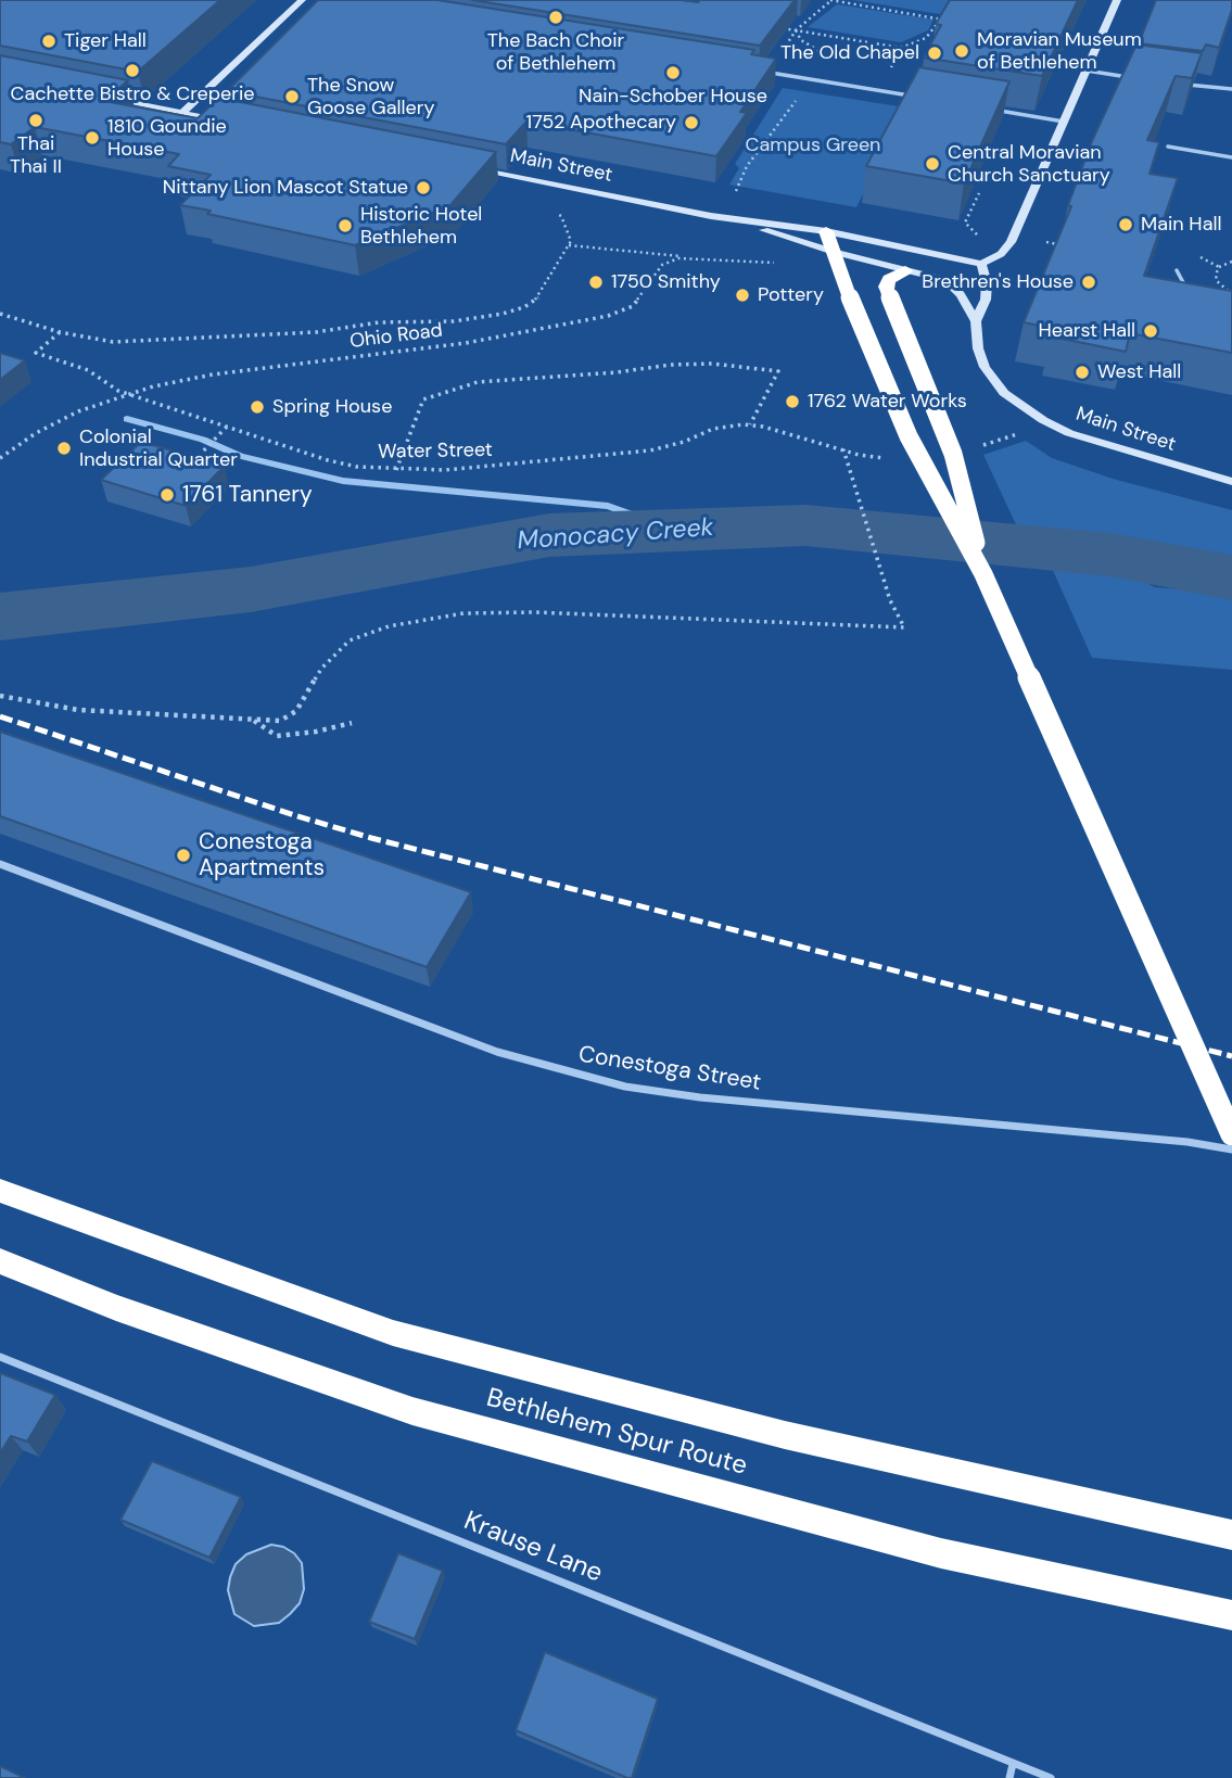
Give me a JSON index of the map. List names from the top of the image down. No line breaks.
{"streets":{"highway":["Bethlehem Spur Route"],"street":["Main Street","Conestoga Street"],"lane":["Krause Lane"],"path":["Ohio Road","Water Street"]},"crossings":[["Ohio Road","Water Street"]],"water":["Monocacy Creek"],"parks":["Campus Green"],"places":["The Bach Choir of Bethlehem","Tiger Hall","Moravian Museum of Bethlehem","The Old Chapel","Cachette Bistro & Creperie","Nain-Schober House","The Snow Goose Gallery","Thai Thai II","1752 Apothecary","1810 Goundie House","Central Moravian Church Sanctuary","Nittany Lion Mascot Statue","Main Hall","Historic Hotel Bethlehem","1750 Smithy","Brethren's House","Pottery","Hearst Hall","West Hall","1762 Water Works","Spring House","Colonial Industrial Quarter","1761 Tannery","Conestoga Apartments"]}
